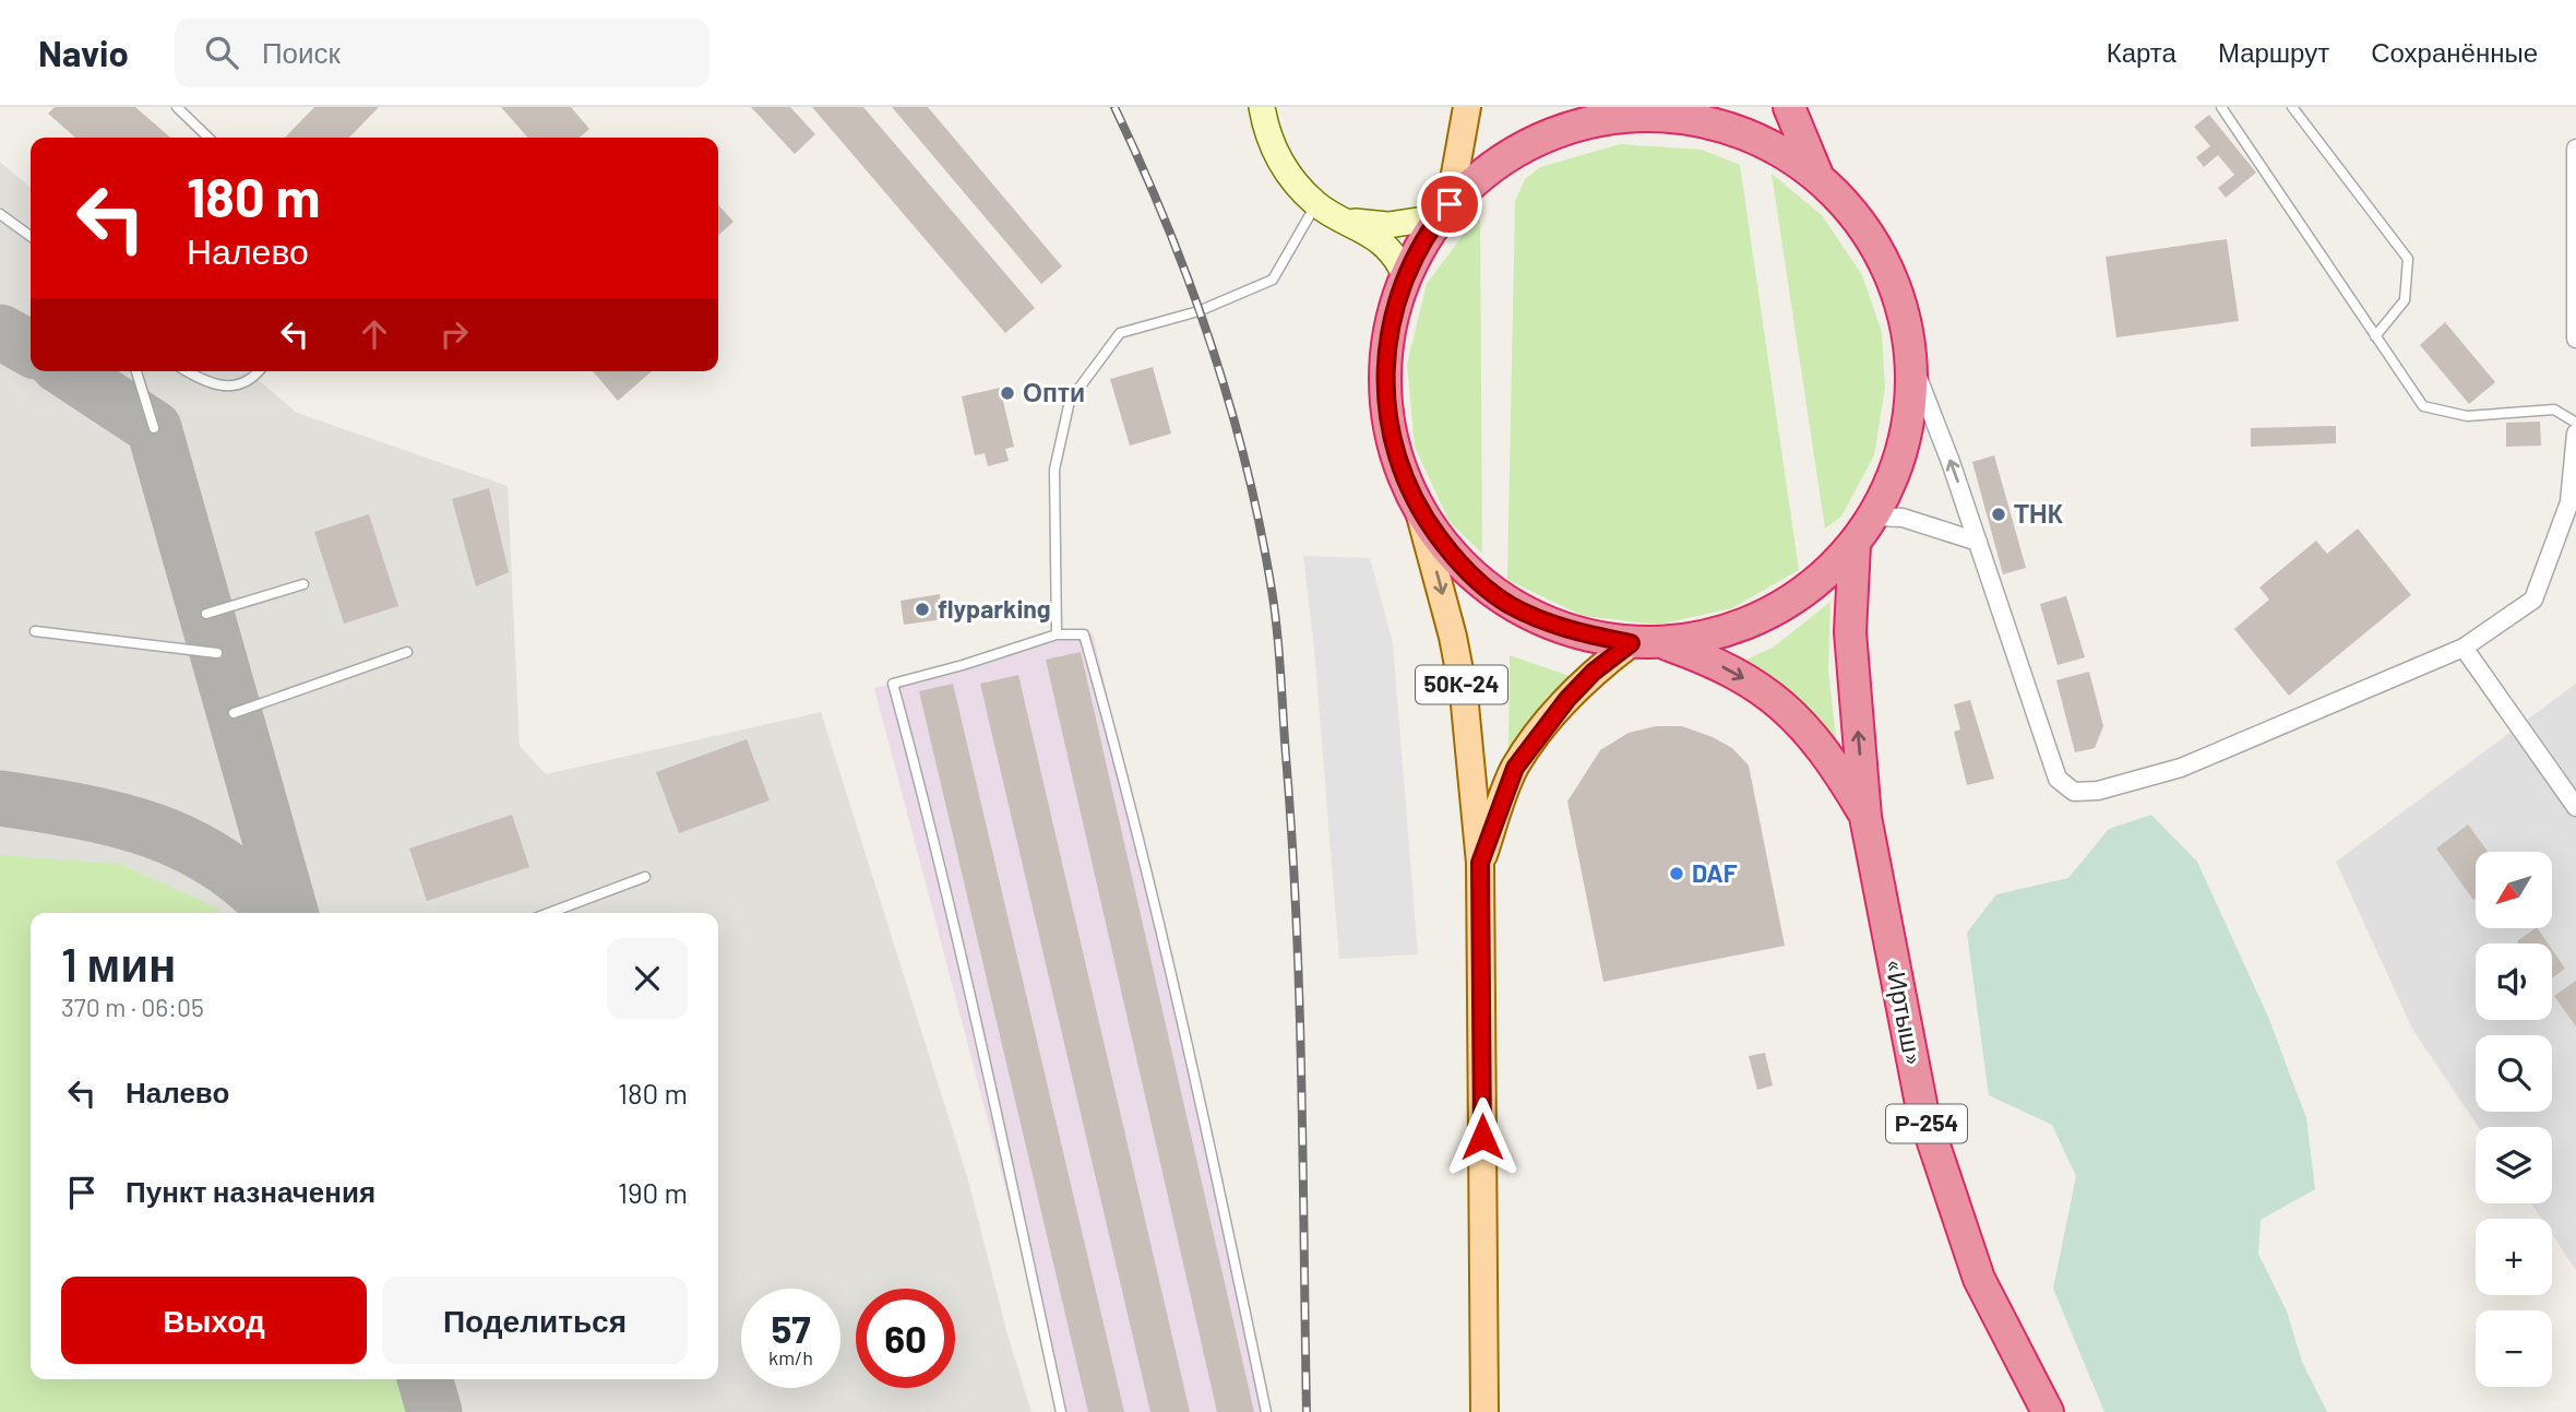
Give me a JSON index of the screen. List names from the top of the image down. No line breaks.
{"streets":{"highway":["50К-24","«Иртыш»","Р-254"]},"places":["Опти","ТНК","flyparking","DAF"],"north":"bottom left","page":{"header":"Navio","search":"Поиск","nav":["Карта","Маршрут","Сохранённые"],"turn":["180 m","Налево"],"map_buttons":["+","−"],"heading":["1 мин","370 m · 06:05"],"list":[{"name":"Налево","value":"180 m"},{"name":"Пункт назначения","value":"190 m"}],"buttons":["Выход","Поделиться"],"speed":"57 km/h","limit":"60"}}
